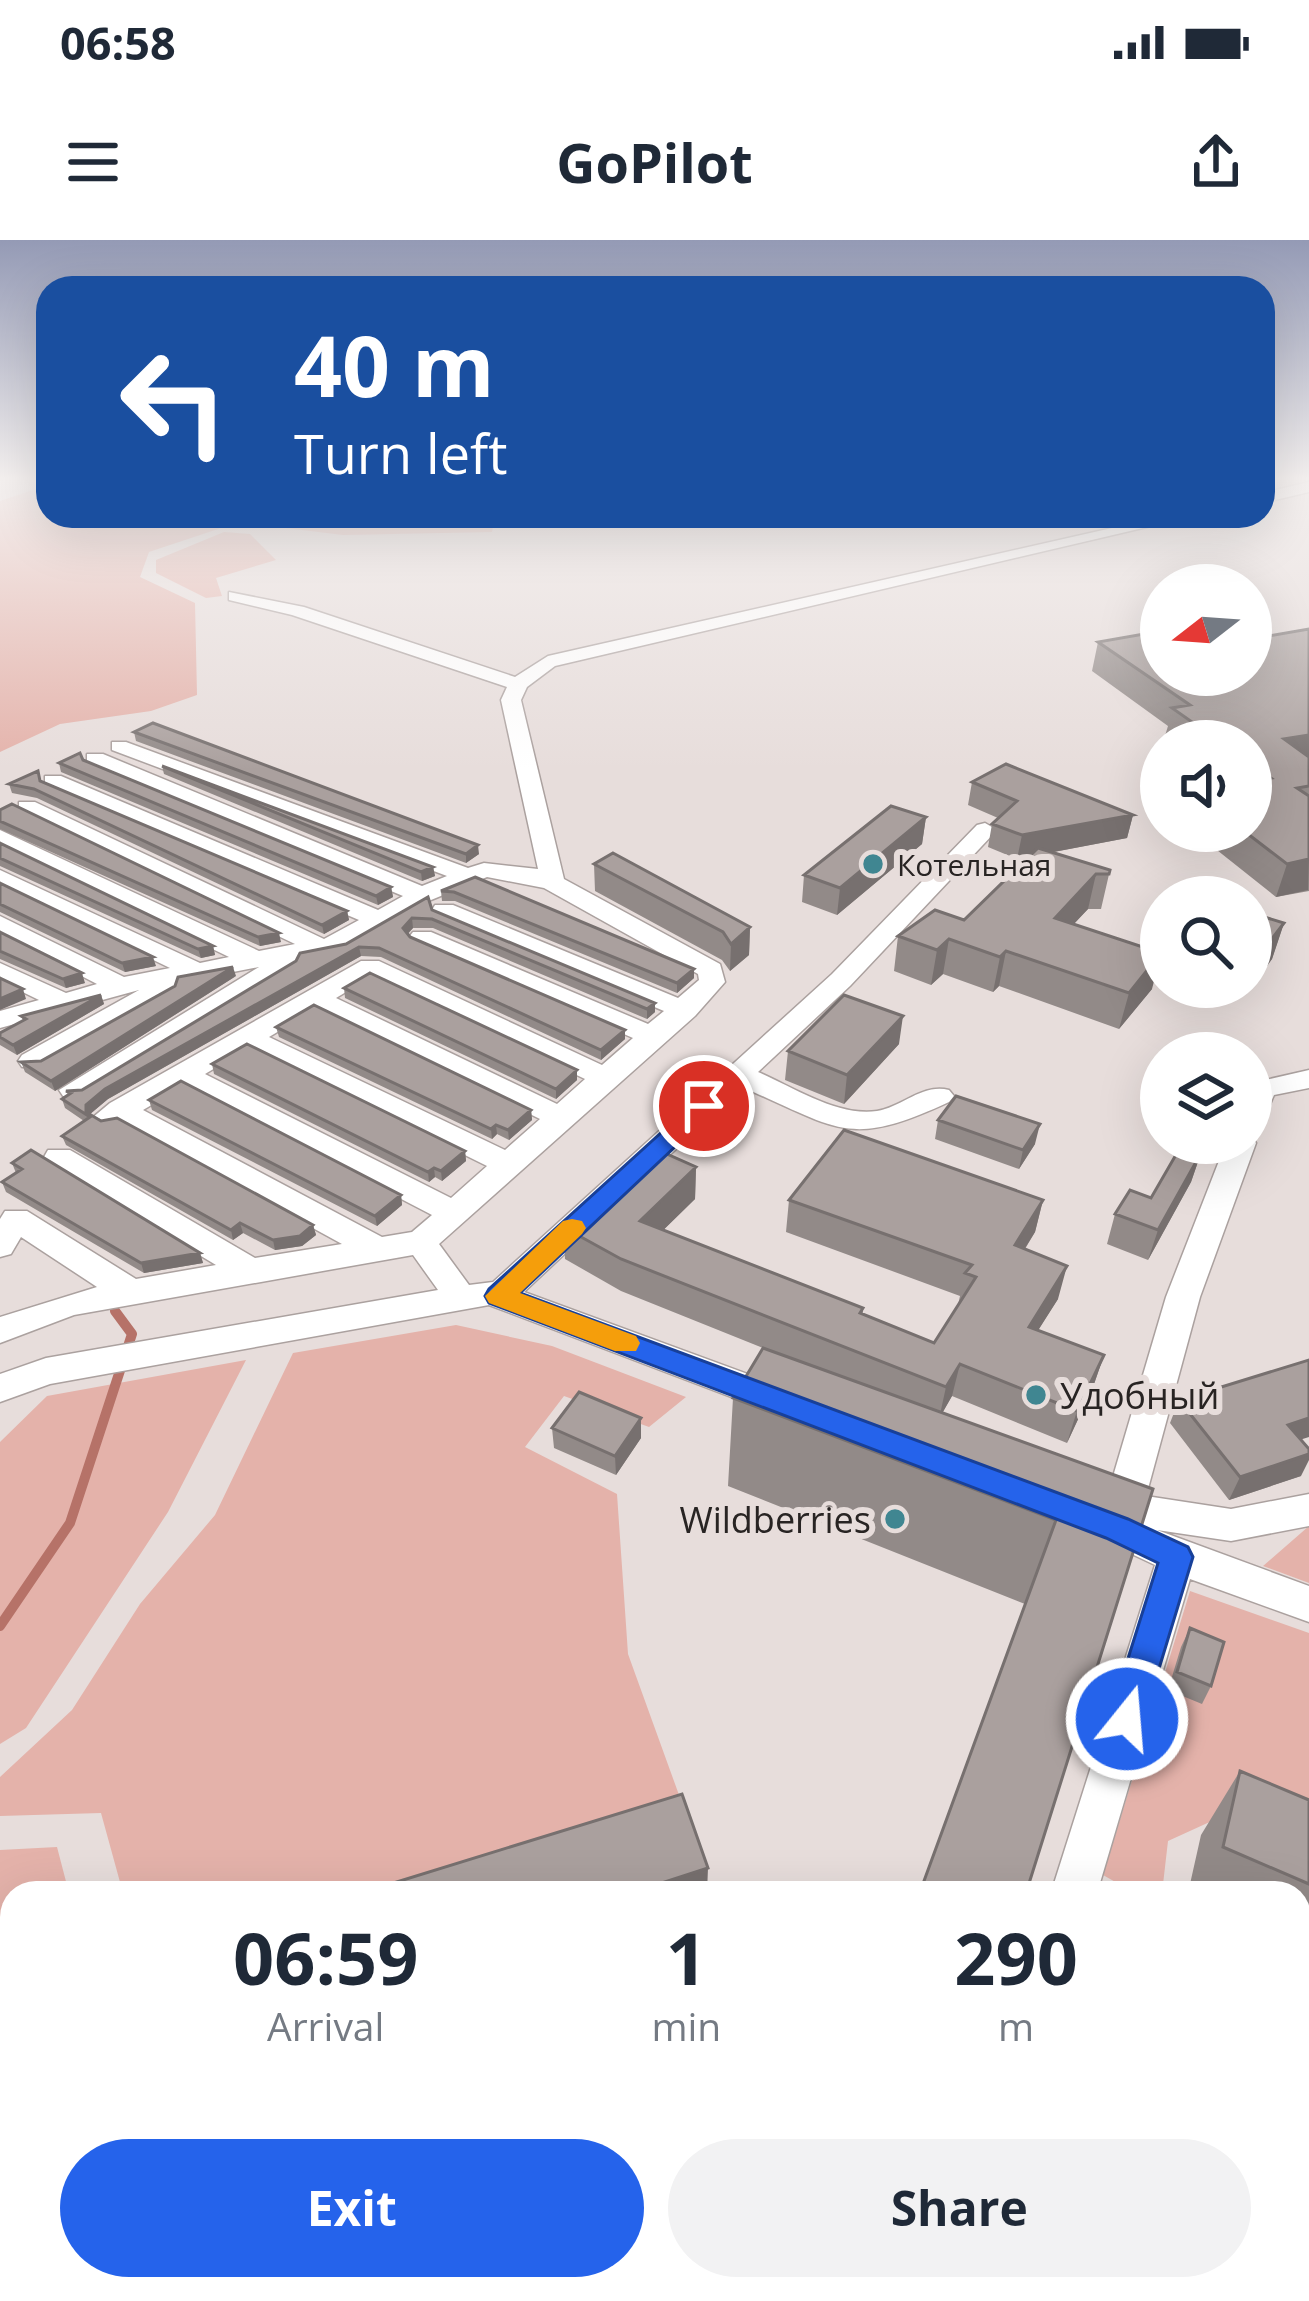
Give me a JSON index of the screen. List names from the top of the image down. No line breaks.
{"places":["Котельная","Удобный","Wildberries"],"north":"left","page":{"status":"06:58","header":"GoPilot","turn":["40 m","Turn left"],"eta":["06:59","Arrival","1","min","290","m"],"buttons":["Exit","Share"]}}
